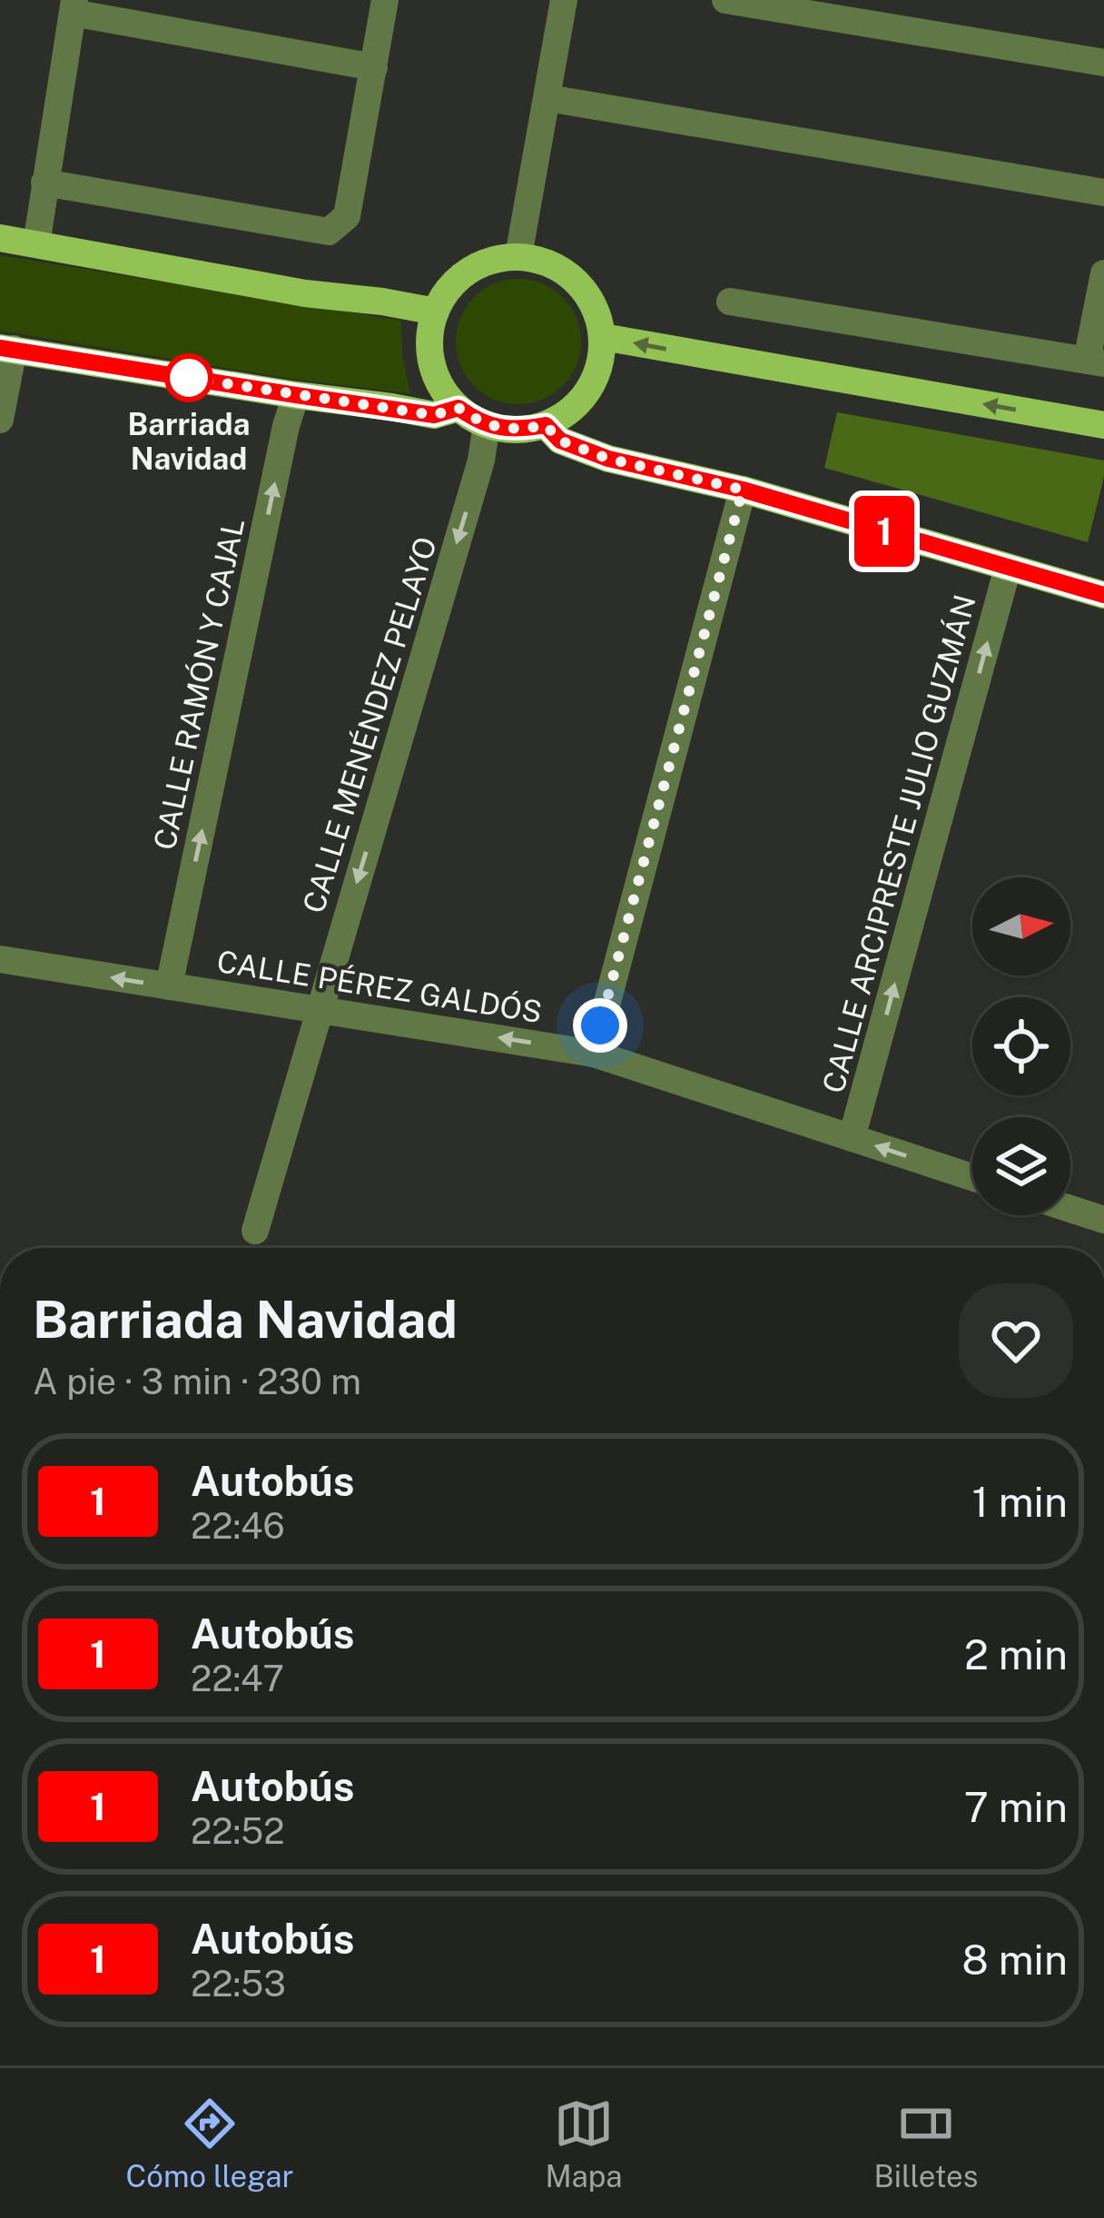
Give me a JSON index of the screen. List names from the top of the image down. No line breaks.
{"streets":{"street":["CALLE RAMÓN Y CAJAL","CALLE MENÉNDEZ PELAYO","CALLE ARCIPRESTE JULIO GUZMÁN","CALLE PÉREZ GALDÓS"]},"crossings":[["CALLE RAMÓN Y CAJAL","CALLE PÉREZ GALDÓS"],["CALLE MENÉNDEZ PELAYO","CALLE PÉREZ GALDÓS"],["CALLE ARCIPRESTE JULIO GUZMÁN","CALLE PÉREZ GALDÓS"]],"one_way":["CALLE RAMÓN Y CAJAL","CALLE MENÉNDEZ PELAYO","CALLE ARCIPRESTE JULIO GUZMÁN","CALLE PÉREZ GALDÓS"],"places":["Barriada Navidad"],"lines":["bus line 1"],"north":"right","page":{"on_map":"1","heading":["Barriada Navidad","A pie · 3 min · 230 m"],"list":[{"mark":"1","name":"Autobús","note":"22:46","value":"1 min"},{"mark":"1","name":"Autobús","note":"22:47","value":"2 min"},{"mark":"1","name":"Autobús","note":"22:52","value":"7 min"},{"mark":"1","name":"Autobús","note":"22:53","value":"8 min"}],"tabs":["Cómo llegar","Mapa","Billetes"]}}
